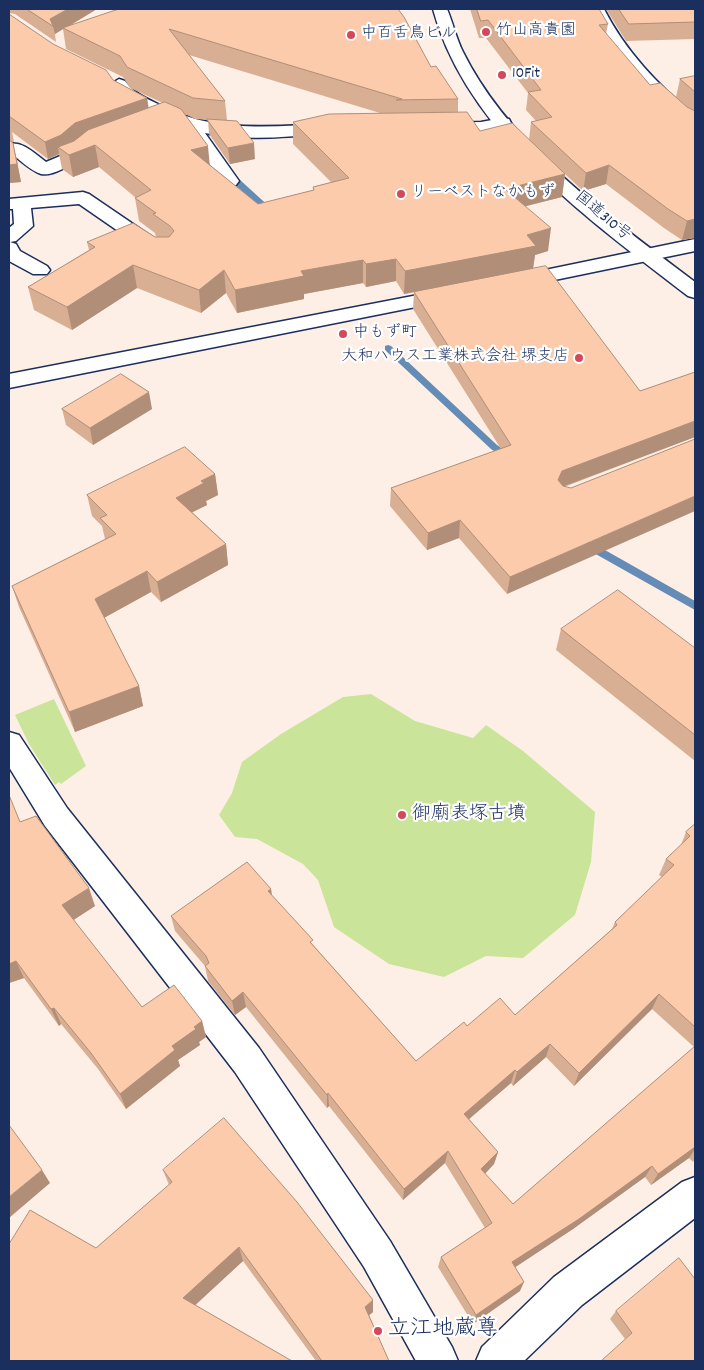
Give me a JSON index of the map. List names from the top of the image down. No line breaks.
{"streets":{"main road":["国道310号"]},"places":["竹山高貴園","中百舌鳥ビル","10Fit","リーベストなかもず","中もず町","大和ハウス工業株式会社 堺支店","御廟表塚古墳","立江地蔵尊"]}
